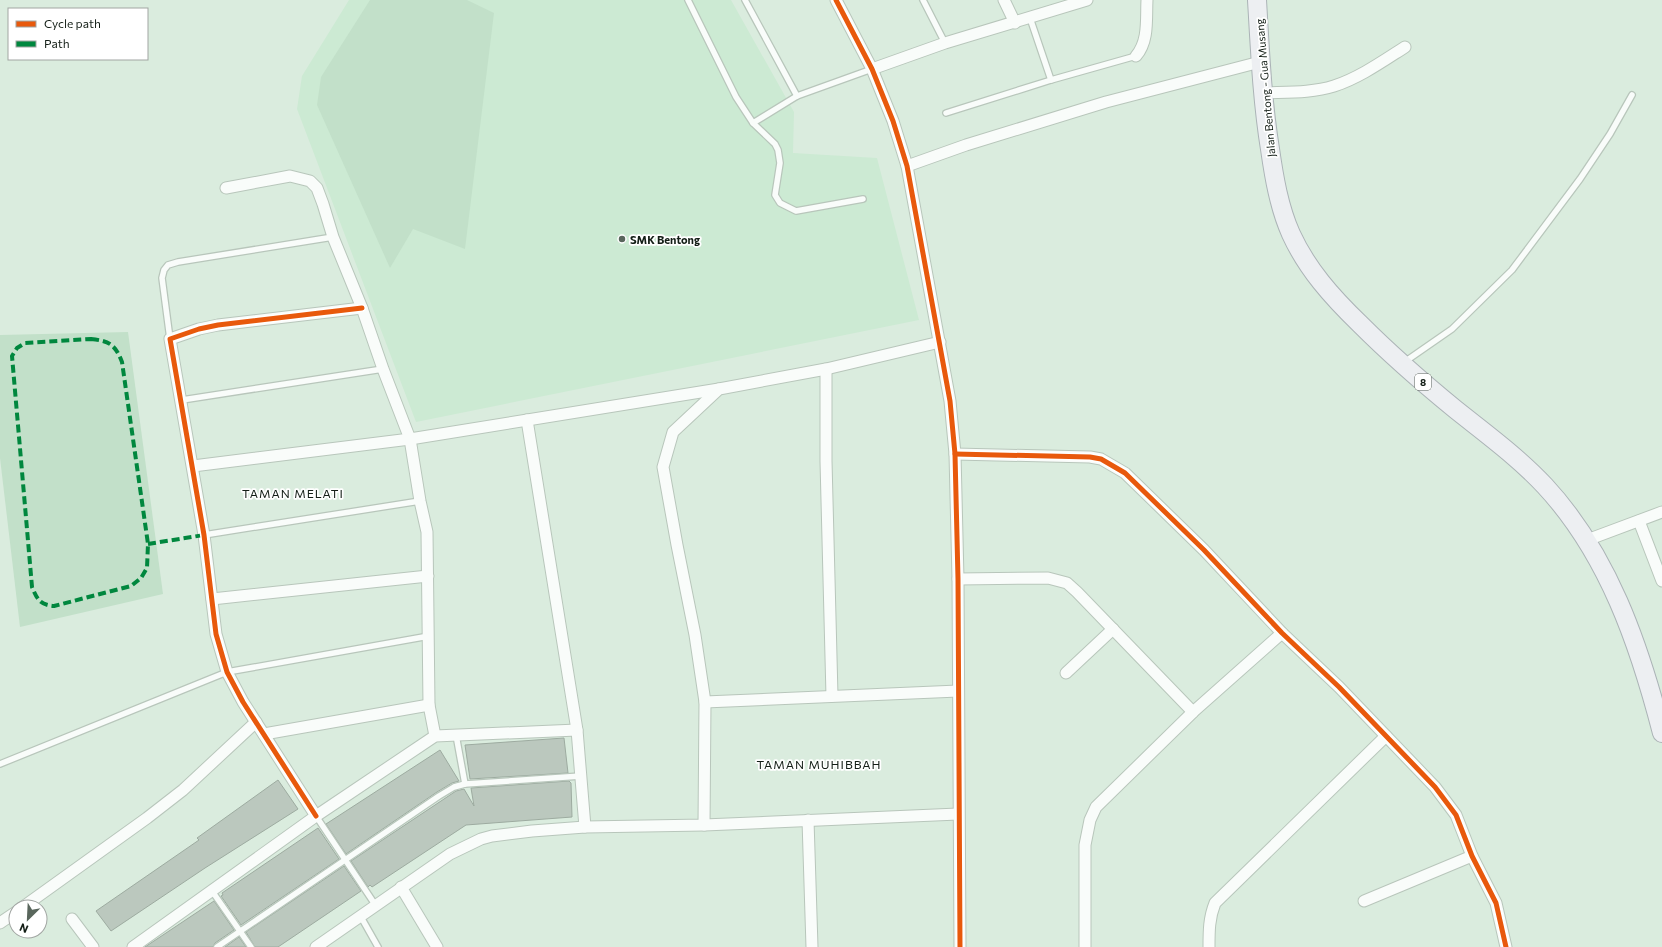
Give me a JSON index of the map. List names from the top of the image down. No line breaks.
{"streets":{"main road":["Jalan Bentong - Gua Musang","8"]},"districts":["TAMAN MELATI","TAMAN MUHIBBAH"],"places":["SMK Bentong"],"legend":["Cycle path","Path"],"north":"bottom left"}
